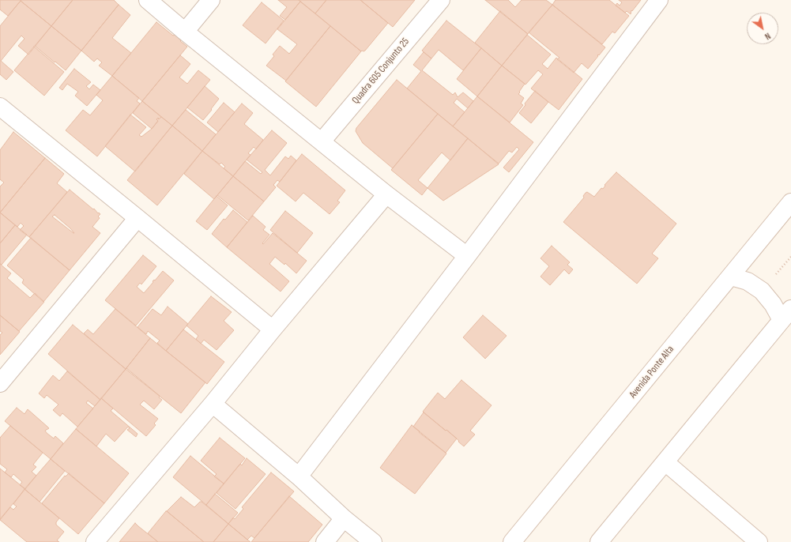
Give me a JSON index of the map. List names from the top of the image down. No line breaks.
{"streets":{"street":["Quadra 605 Conjunto 25","Avenida Ponte Alta"]},"north":"bottom right"}
